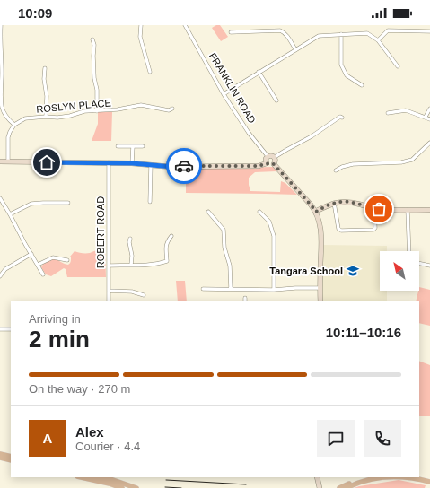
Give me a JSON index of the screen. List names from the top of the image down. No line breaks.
{"streets":{"street":["FRANKLIN ROAD","ROSLYN PLACE","ROBERT ROAD"]},"places":{"school or university":["Tangara School"]},"north":"top left","page":{"status":"10:09","heading":["2 min","Arriving in","10:11–10:16"],"panel":["Alex","Courier · 4.4"],"bar":"On the way · 270 m","round":"A"}}
